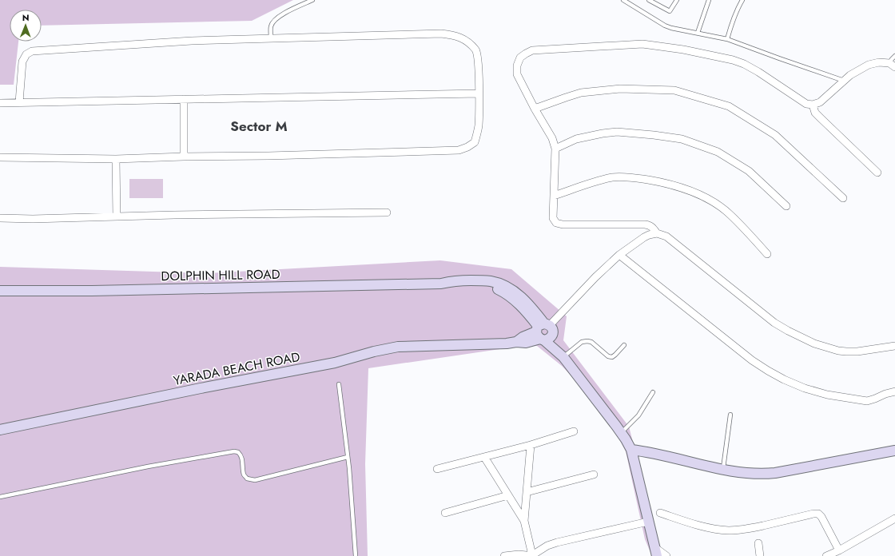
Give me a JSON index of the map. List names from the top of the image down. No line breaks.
{"streets":{"street":["DOLPHIN HILL ROAD","YARADA BEACH ROAD"]},"crossings":[["DOLPHIN HILL ROAD","YARADA BEACH ROAD"]],"districts":["Sector M"],"north":"top"}
